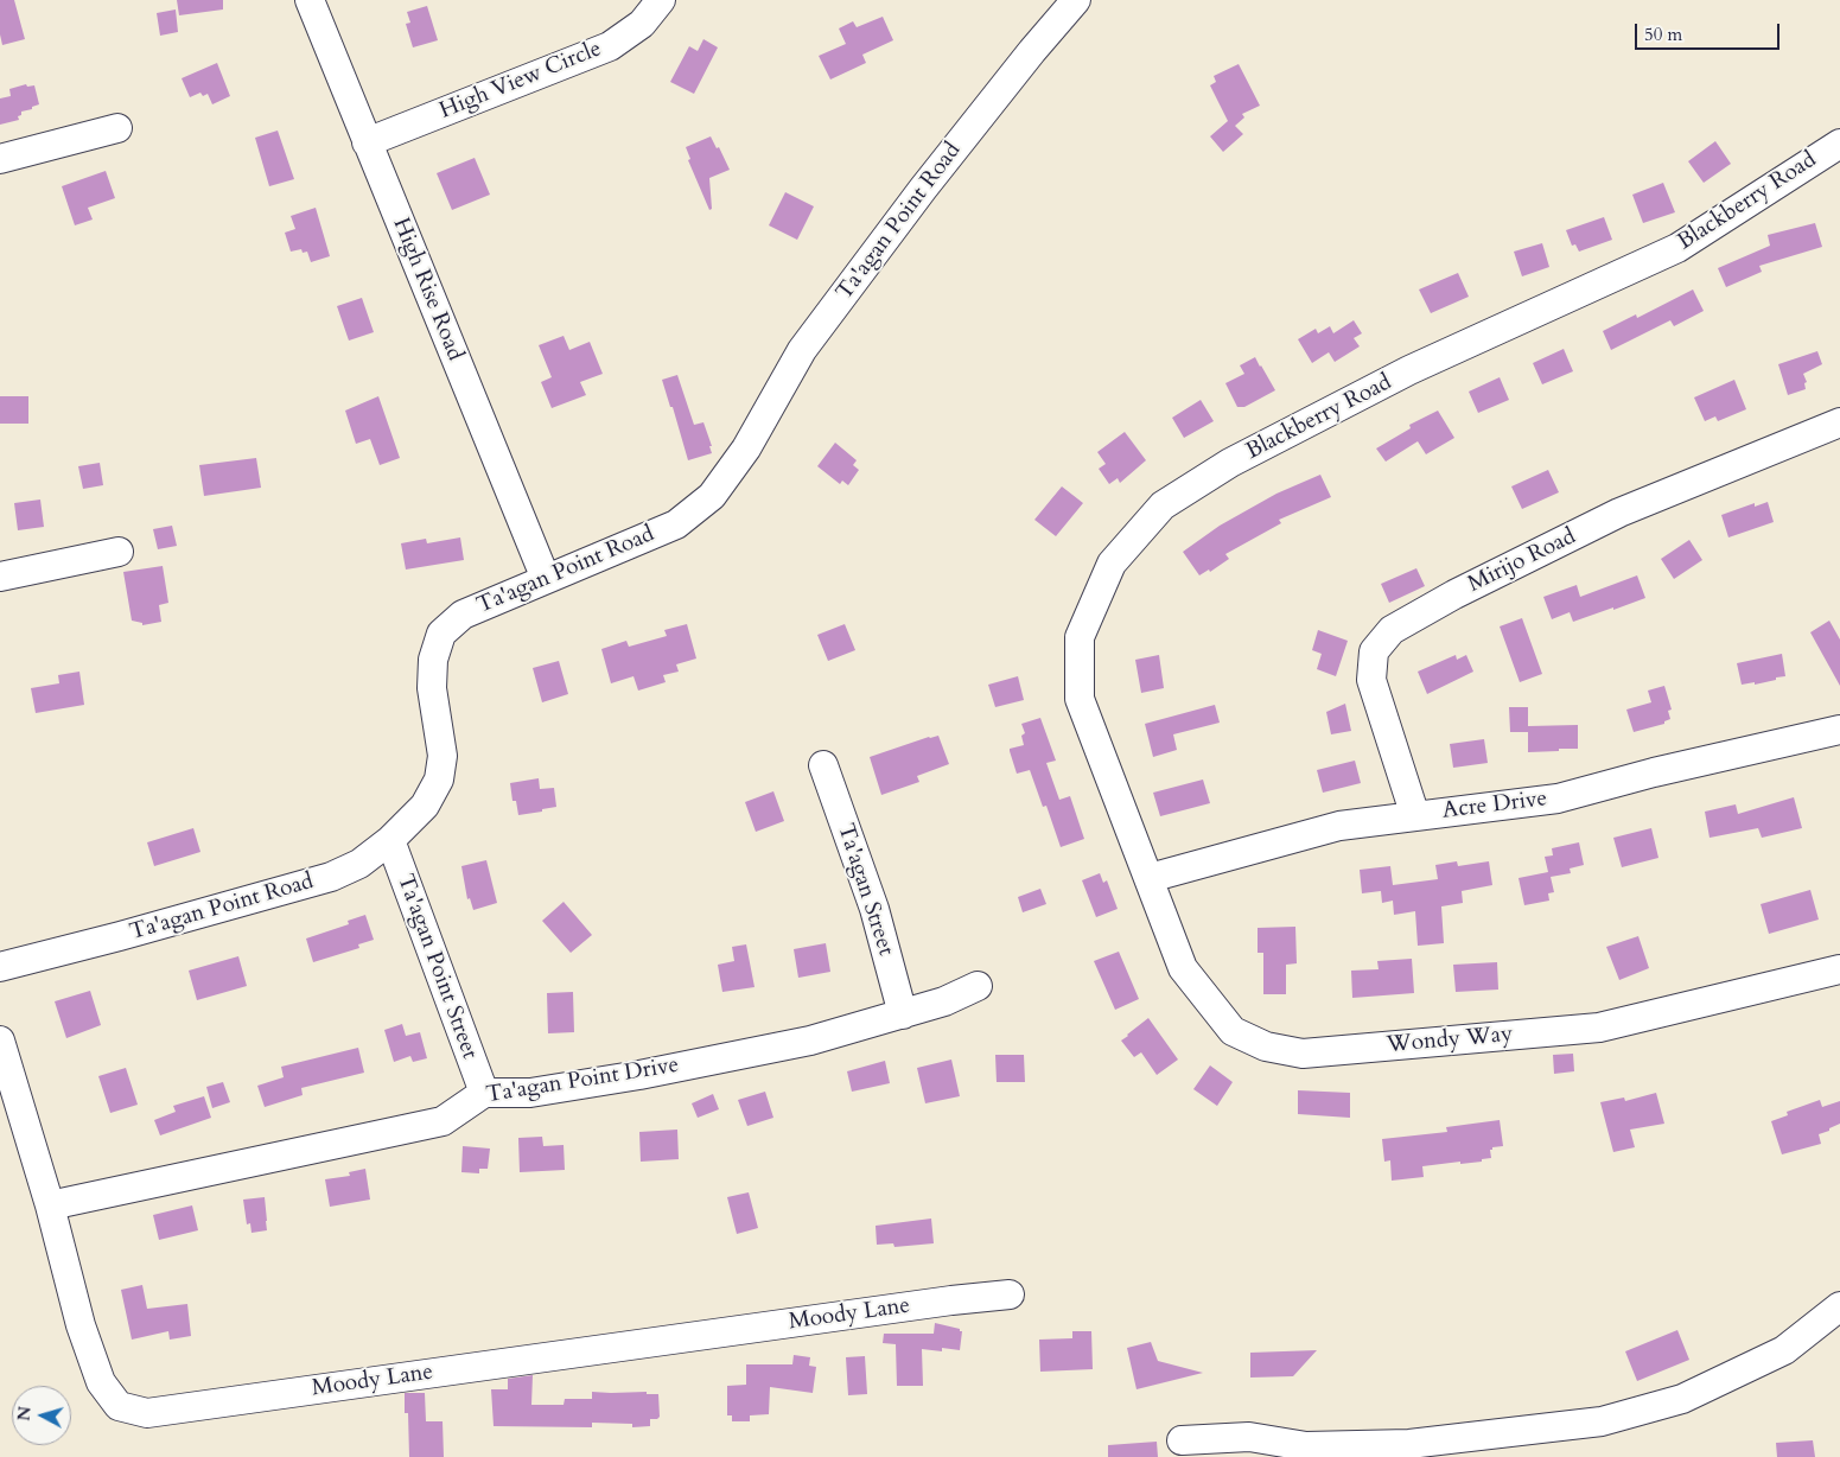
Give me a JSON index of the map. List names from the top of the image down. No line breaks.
{"streets":{"street":["High View Circle","Blackberry Road","Ta'agan Point Road","High Rise Road","Mirijo Road","Acre Drive","Ta'agan Street","Ta'agan Point Street","Wondy Way","Ta'agan Point Drive","Moody Lane"]},"crossings":[["High View Circle","High Rise Road"],["Blackberry Road","Acre Drive"],["Blackberry Road","Wondy Way"],["Ta'agan Point Road","High Rise Road"],["Ta'agan Point Road","Ta'agan Point Street"],["Mirijo Road","Acre Drive"],["Acre Drive","Wondy Way"],["Ta'agan Street","Ta'agan Point Drive"],["Ta'agan Point Street","Ta'agan Point Drive"],["Ta'agan Point Drive","Moody Lane"]],"scale_bar":"50 m","north":"left"}
